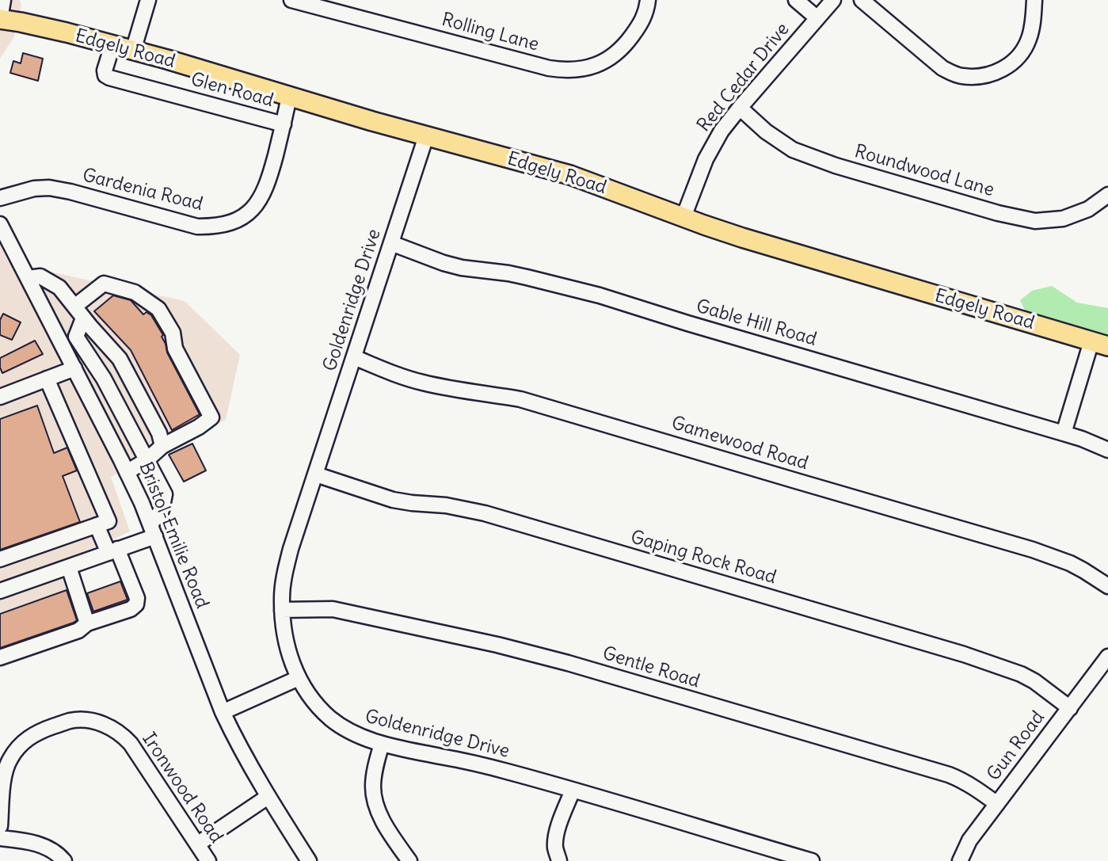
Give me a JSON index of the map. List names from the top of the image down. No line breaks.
{"streets":{"main road":["Edgely Road"],"street":["Rolling Lane","Red Cedar Drive","Glen Road","Roundwood Lane","Gardenia Road","Goldenridge Drive","Gable Hill Road","Gamewood Road","Bristol-Emilie Road","Gaping Rock Road","Gentle Road","Gun Road","Ironwood Road"]},"crossings":[["Edgely Road","Red Cedar Drive"],["Edgely Road","Glen Road"],["Edgely Road","Gardenia Road"],["Edgely Road","Goldenridge Drive"],["Red Cedar Drive","Roundwood Lane"],["Glen Road","Gardenia Road"],["Goldenridge Drive","Gable Hill Road"],["Goldenridge Drive","Gamewood Road"],["Goldenridge Drive","Gaping Rock Road"],["Goldenridge Drive","Gentle Road"],["Gaping Rock Road","Gun Road"],["Gentle Road","Gun Road"]]}
